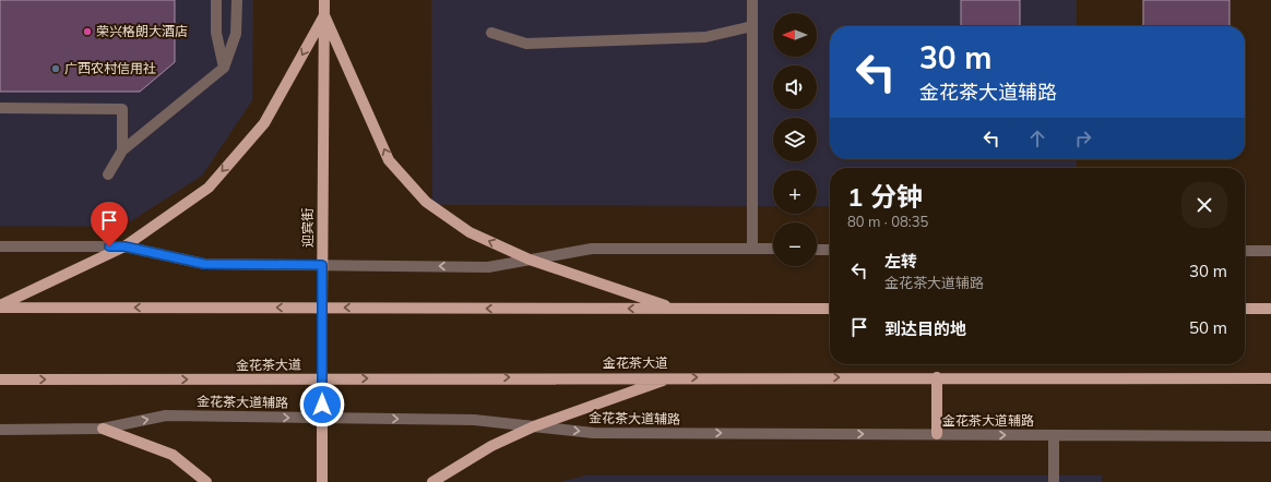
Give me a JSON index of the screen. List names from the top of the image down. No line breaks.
{"streets":{"main road":["迎宾街","金花茶大道"],"street":["金花茶大道辅路"]},"crossings":[["迎宾街","金花茶大道"],["迎宾街","金花茶大道辅路"]],"one_way":["金花茶大道辅路"],"places":["荣兴格朗大酒店","广西农村信用社"],"north":"left","page":{"map_buttons":["+","−"],"turn":["30 m","金花茶大道辅路"],"heading":["1 分钟","80 m · 08:35"],"list":[{"name":"左转","note":"金花茶大道辅路","value":"30 m"},{"name":"到达目的地","value":"50 m"}]}}
